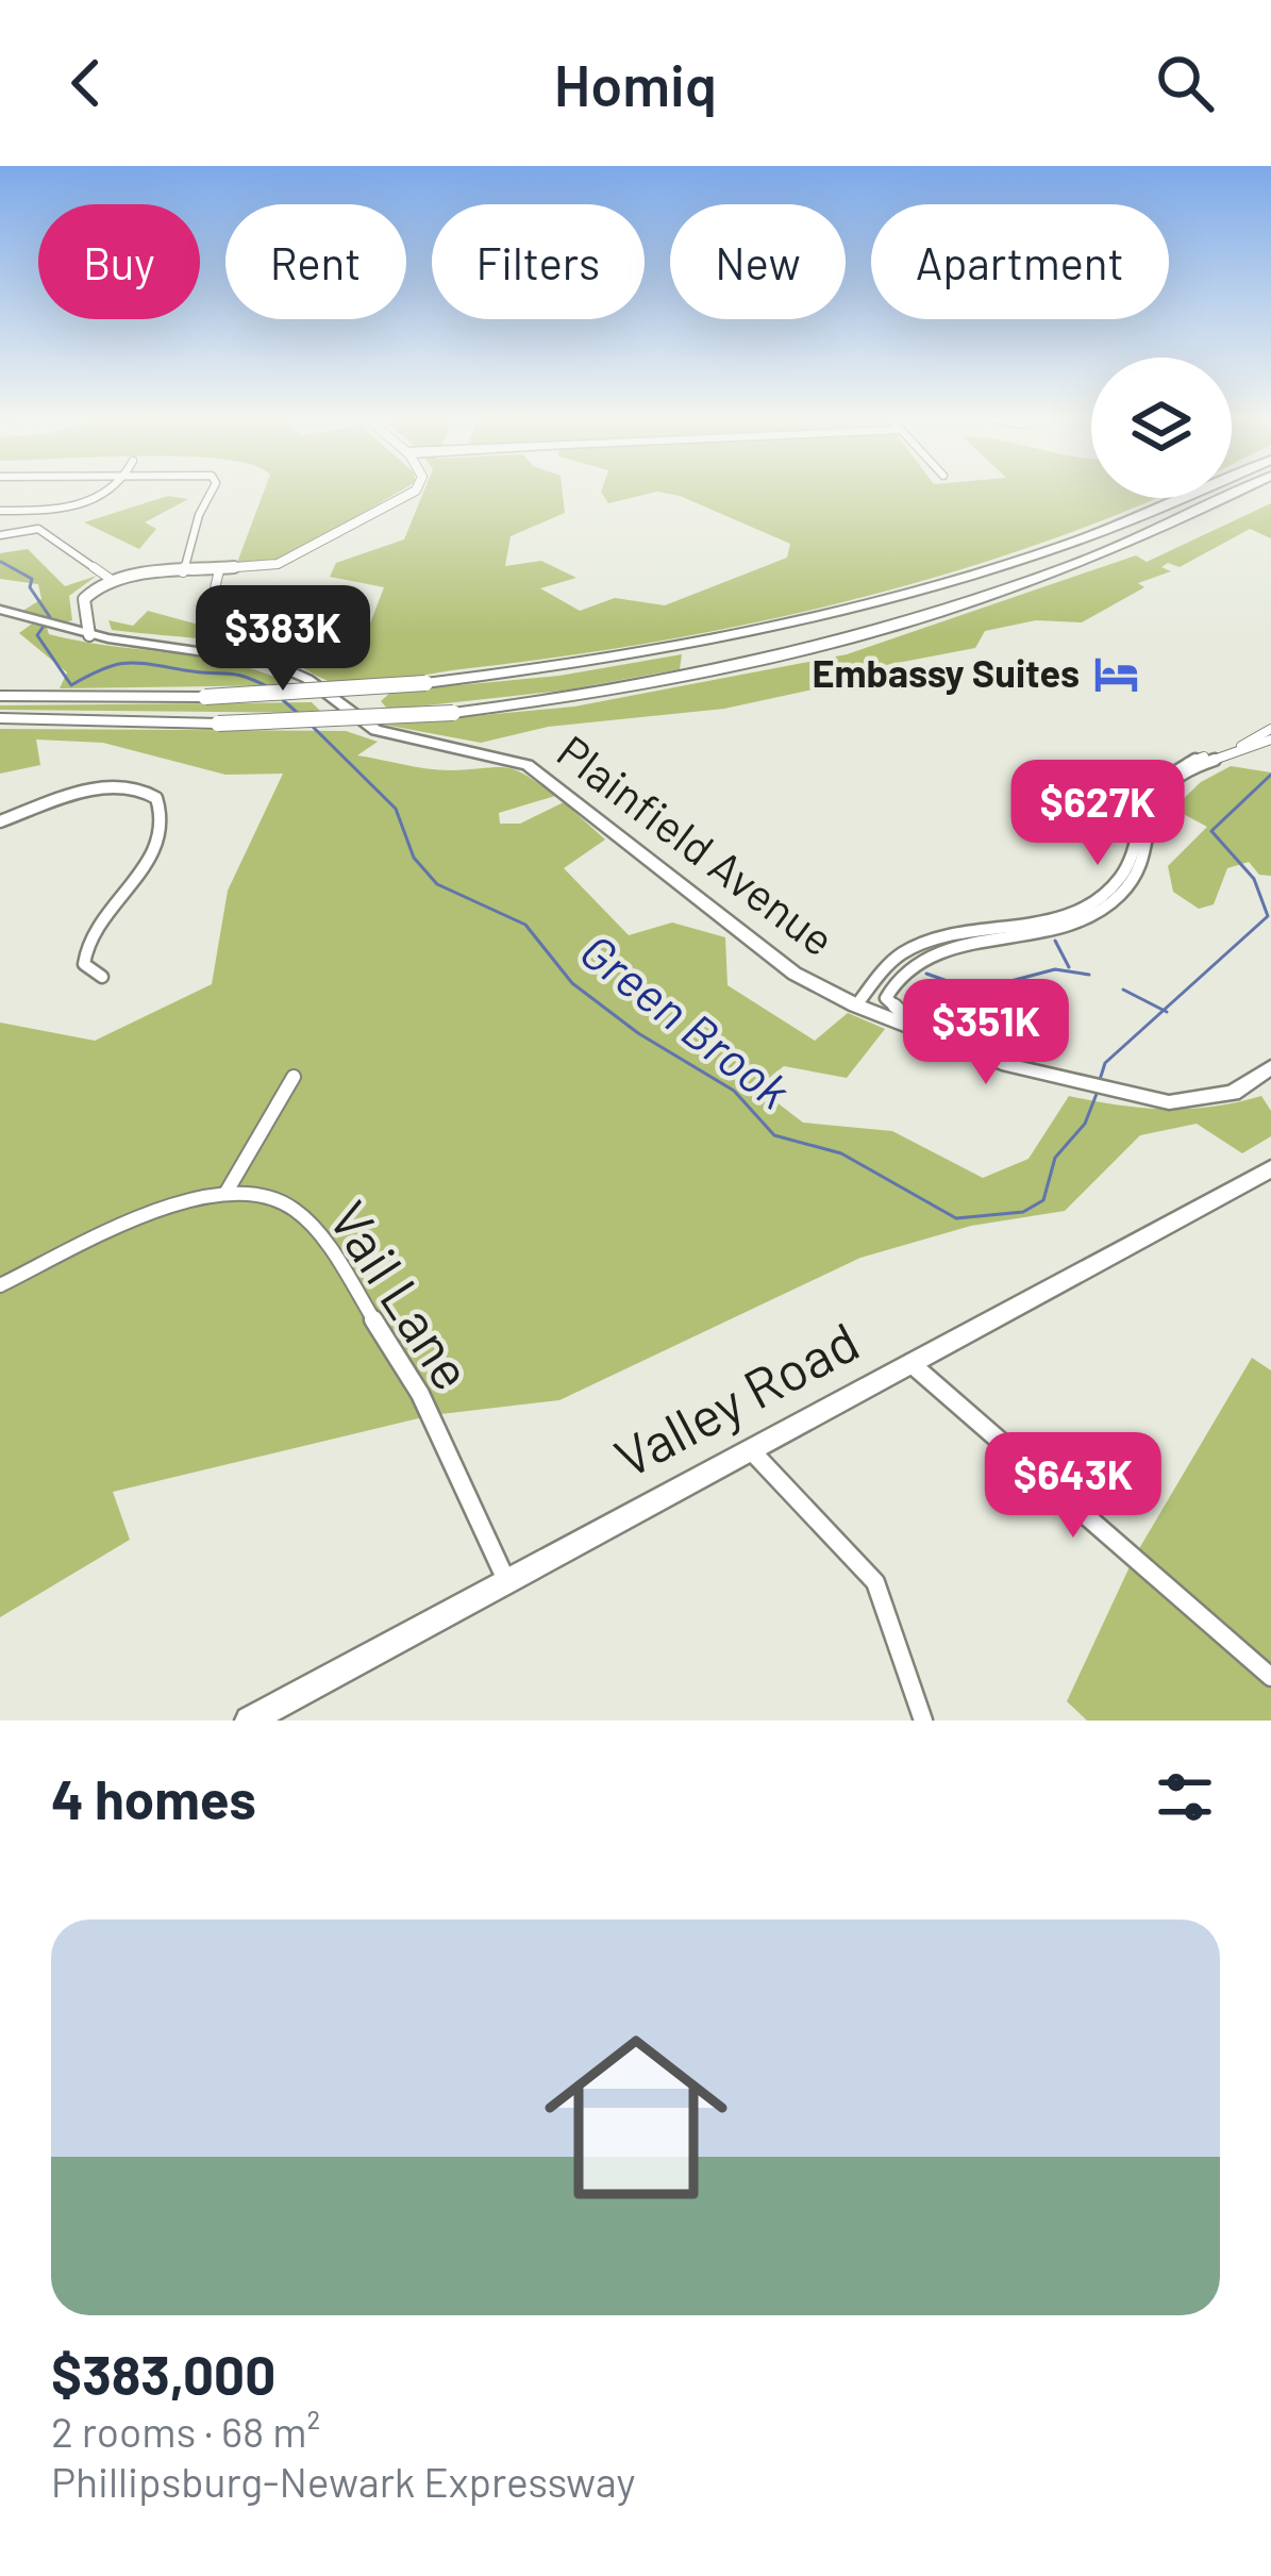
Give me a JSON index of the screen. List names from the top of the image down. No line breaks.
{"streets":{"main road":["Plainfield Avenue","Valley Road"],"street":["Vail Lane"]},"crossings":[["Vail Lane","Valley Road"]],"water":["Green Brook"],"places":{"hotel":["Embassy Suites"]},"page":{"header":"Homiq","chip":["Buy","Rent","Filters","New","Apartment"],"price":["$383K","$627K","$351K","$643K"],"heading":"4 homes","list":[{"name":"$383,000","note":"2 rooms · 68 m² · Phillipsburg-Newark Expressway"}]}}
